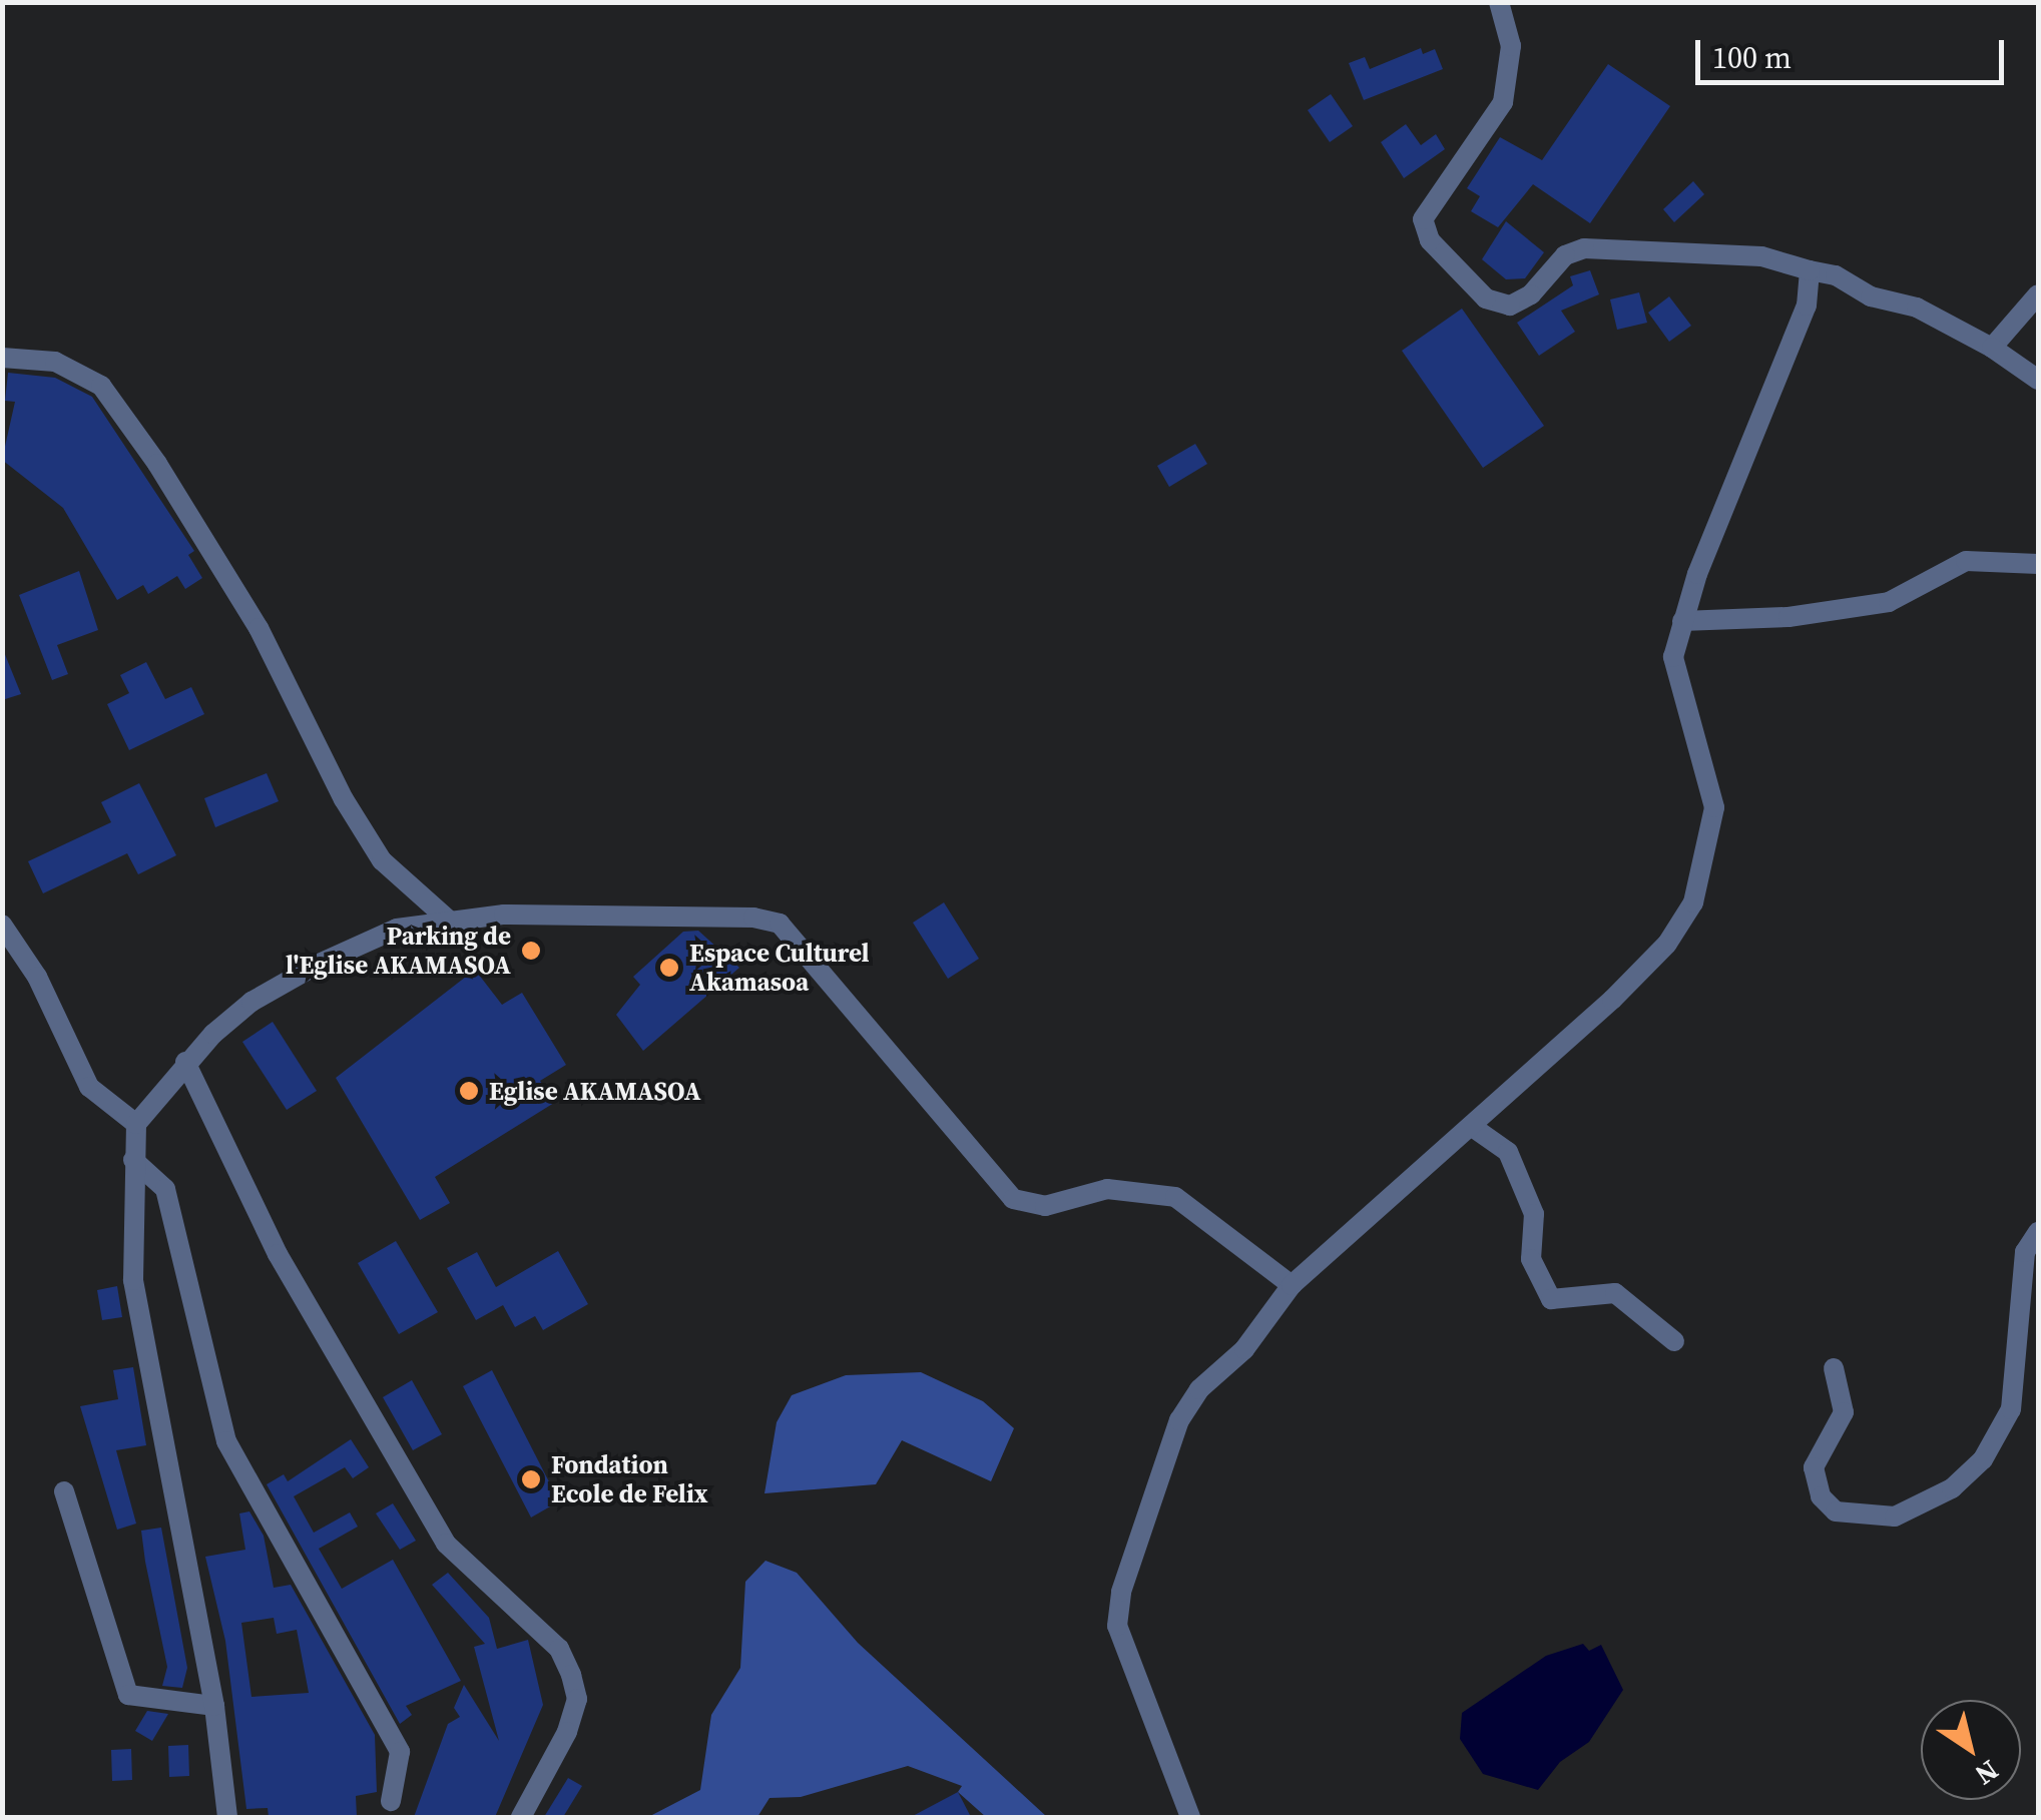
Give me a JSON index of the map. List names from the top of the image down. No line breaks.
{"places":["Parking de l'Eglise AKAMASOA","Espace Culturel Akamasoa","Eglise AKAMASOA","Fondation Ecole de Felix"],"scale_bar":"100 m","north":"bottom right"}
